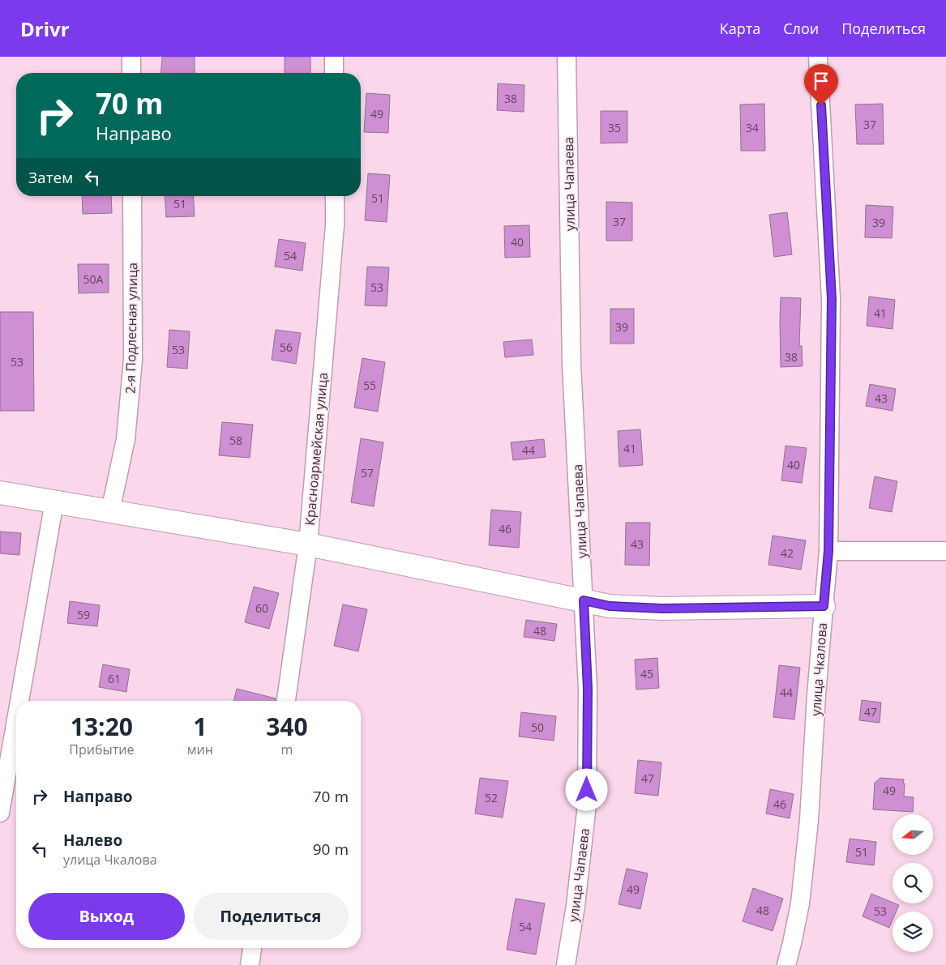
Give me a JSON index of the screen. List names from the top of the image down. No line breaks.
{"streets":{"street":["улица Чапаева","2-я Подлесная улица","Красноармейская улица","улица Чкалова"]},"house_numbers":["38","49","37","35","34","51","51","37","39","40","54","50А","53","41","39","56","53","38","53","55","43","58","41","44","40","57","46","43","42","60","59","48","45","61","44","47","50","47","49","52","46","51","49","48","53","54"],"north":"left","page":{"header":"Drivr","nav":["Карта","Слои","Поделиться"],"turn":["70 m","Направо"],"then":"Затем","eta":["13:20","Прибытие","1","мин","340","m"],"list":[{"name":"Направо","value":"70 m"},{"name":"Налево","note":"улица Чкалова","value":"90 m"}],"buttons":["Выход","Поделиться"]}}
